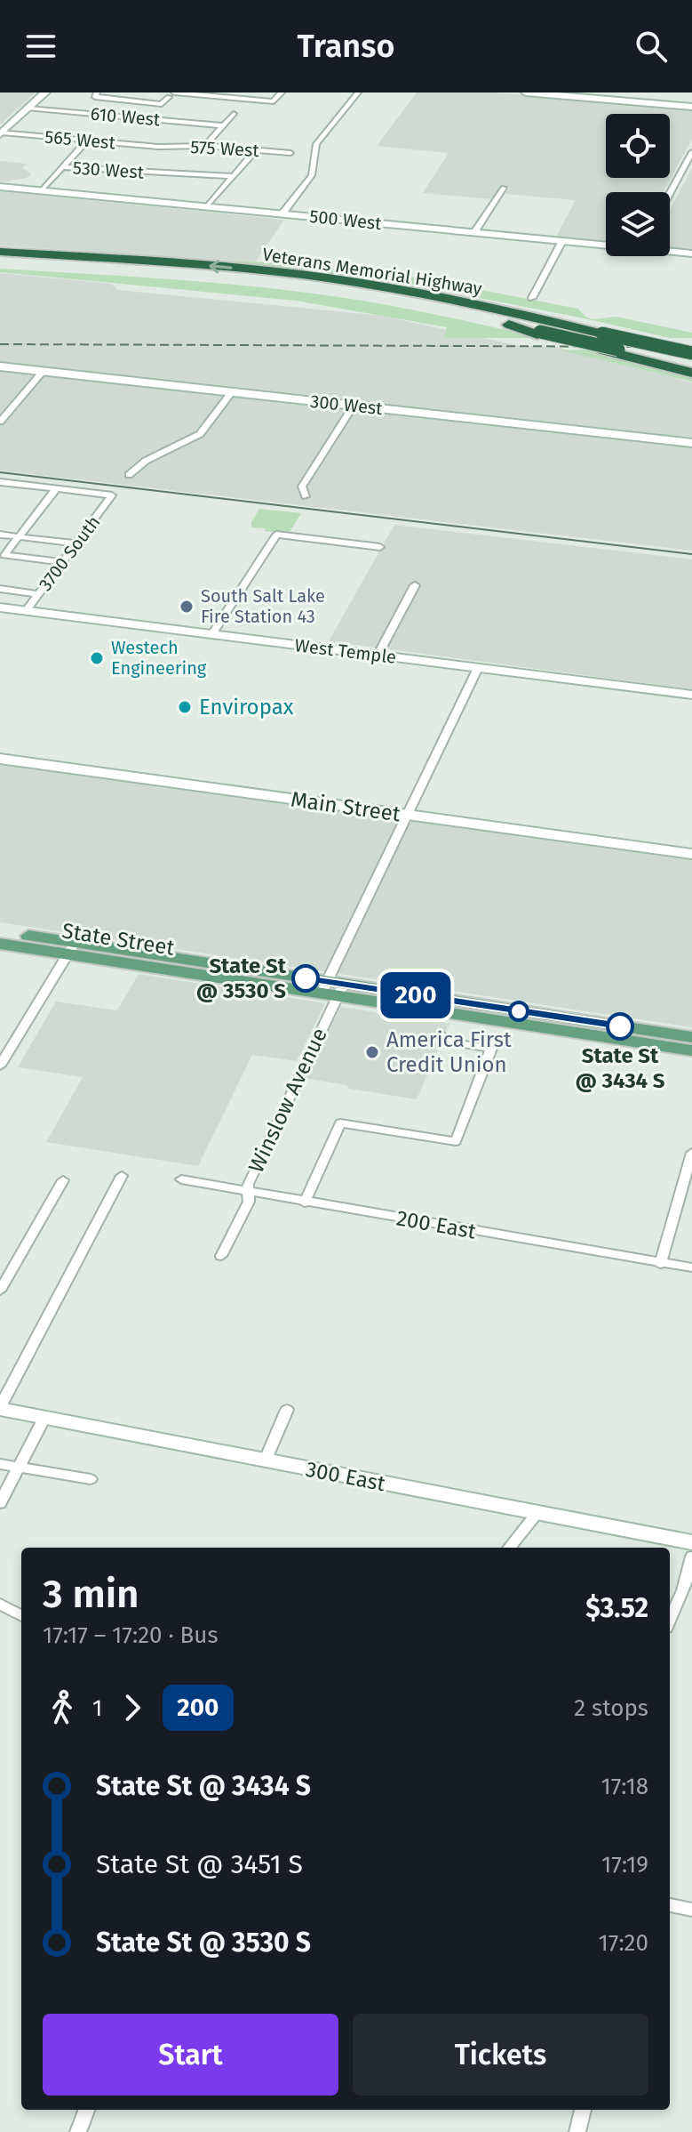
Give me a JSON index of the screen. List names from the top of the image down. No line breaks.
{"streets":{"highway":["Veterans Memorial Highway"],"main road":["State Street"],"street":["610 West","565 West","575 West","530 West","500 West","300 West","3700 South","West Temple","Main Street","Winslow Avenue","200 East","300 East"]},"crossings":[["565 West","575 West"],["3700 South","West Temple"],["West Temple","Winslow Avenue"],["Main Street","Winslow Avenue"],["State Street","Winslow Avenue"],["Winslow Avenue","200 East"]],"places":["South Salt Lake Fire Station 43","Westech Engineering","Enviropax","State St @ 3530 S","State St @ 3434 S","America First Credit Union"],"lines":["bus line 200"],"page":{"header":"Transo","on_map":"200","heading":["3 min","17:17 – 17:20 · Bus","$3.52"],"legs":["1","200","2 stops"],"list":[{"name":"State St @ 3434 S","value":"17:18"},{"name":"State St @ 3451 S","value":"17:19"},{"name":"State St @ 3530 S","value":"17:20"}],"buttons":["Start","Tickets"]}}
